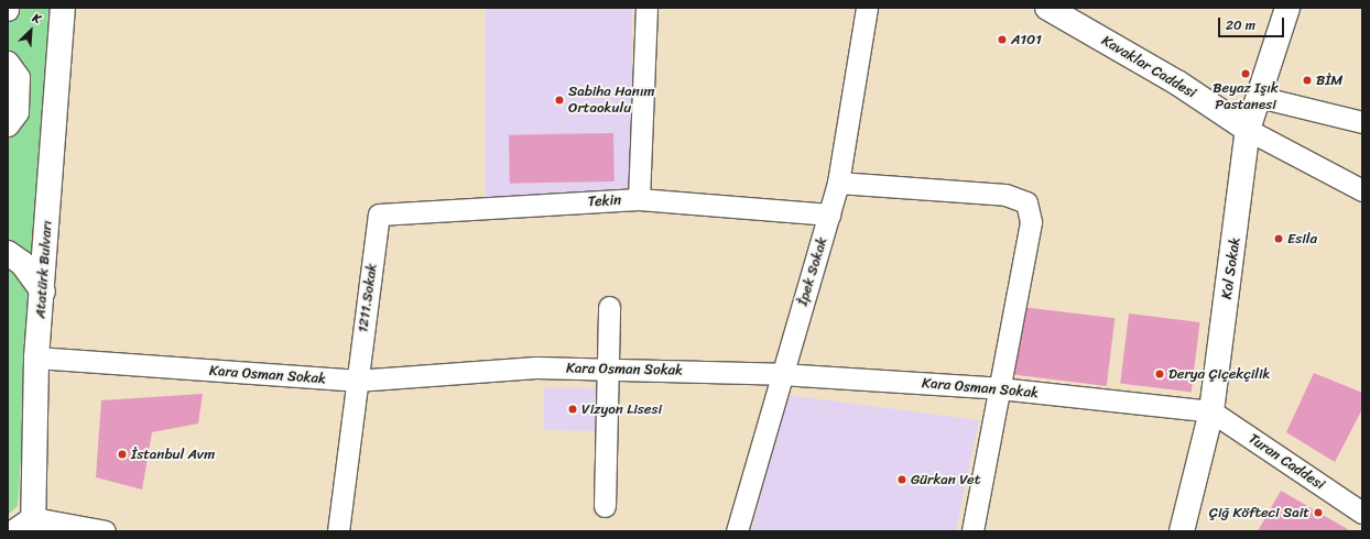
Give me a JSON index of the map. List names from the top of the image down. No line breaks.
{"streets":{"main road":["Kavaklar Caddesi","Kol Sokak","Atatürk Bulvarı"],"street":["Tekin","İpek Sokak","1211.Sokak","Kara Osman Sokak","Turan Caddesi"]},"crossings":[["Kavaklar Caddesi","Kol Sokak"],["Tekin","İpek Sokak"],["Tekin","1211.Sokak"],["Kol Sokak","Kara Osman Sokak"],["Kol Sokak","Turan Caddesi"],["Atatürk Bulvarı","Kara Osman Sokak"],["İpek Sokak","Kara Osman Sokak"],["1211.Sokak","Kara Osman Sokak"],["Kara Osman Sokak","Turan Caddesi"]],"places":["A101","Beyaz Işık Pastanesi","BİM","Sabiha Hanım Ortaokulu","Esila","Derya Çiçekçilik","Vizyon Lisesi","İstanbul Avm","Gürkan Vet","Çiğ Köfteci Sait"],"scale_bar":"20 m","north":"top right"}
